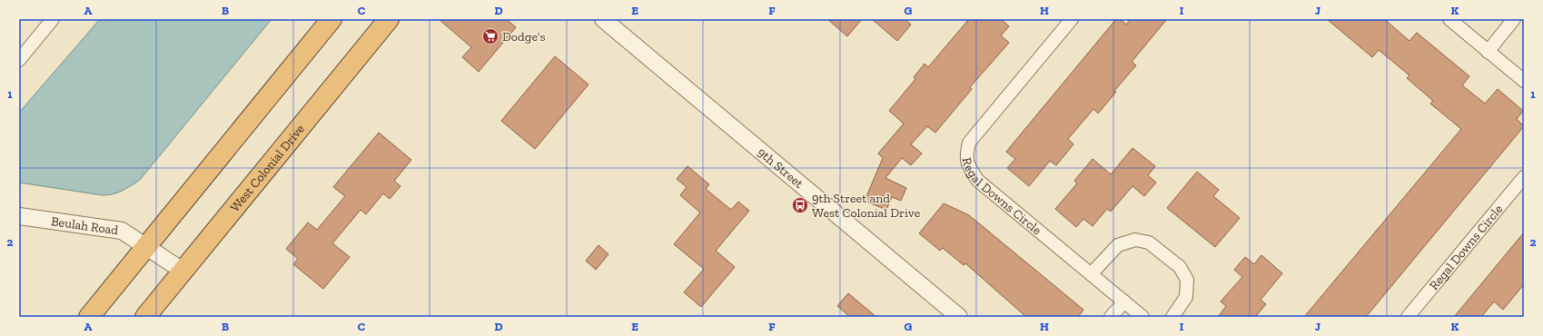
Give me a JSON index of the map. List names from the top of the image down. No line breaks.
{"streets":{"highway":["West Colonial Drive"],"street":["9th Street","Regal Downs Circle","Beulah Road"]},"crossings":[["West Colonial Drive","Beulah Road"]],"places":{"supermarket":["Dodge's"],"bus stop":["9th Street and West Colonial Drive"]},"grid":{"columns":["A","B","C","D","E","F","G","H","I","J","K"],"rows":["1","2"]}}
